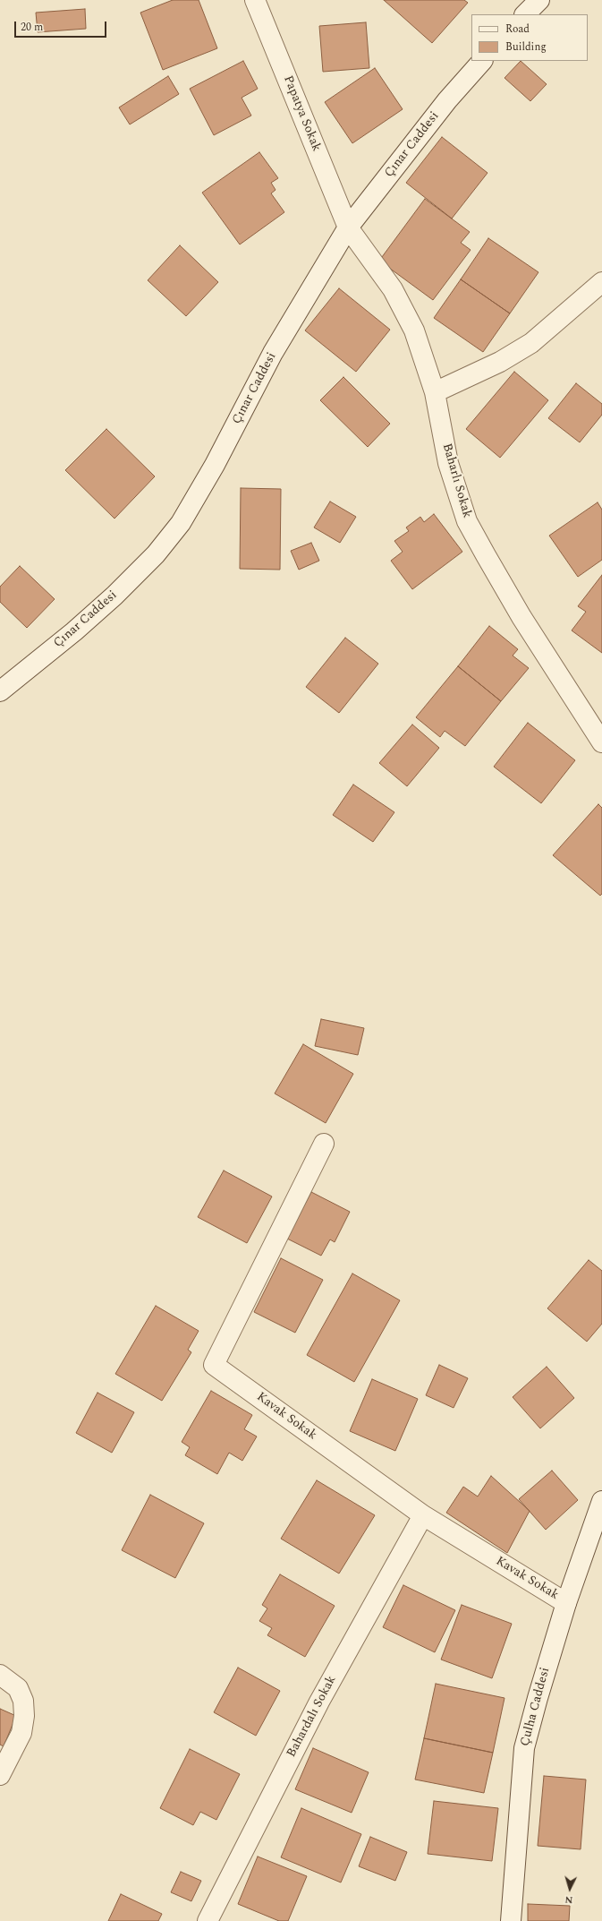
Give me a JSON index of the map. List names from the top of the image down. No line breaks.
{"streets":{"street":["Papatya Sokak","Çınar Caddesi","Baharlı Sokak","Kavak Sokak","Çulha Caddesi","Bahardalı Sokak"]},"crossings":[["Papatya Sokak","Çınar Caddesi"],["Papatya Sokak","Baharlı Sokak"],["Çınar Caddesi","Baharlı Sokak"],["Kavak Sokak","Çulha Caddesi"],["Kavak Sokak","Bahardalı Sokak"]],"legend":["Road","Building"],"scale_bar":"20 m","north":"bottom"}
